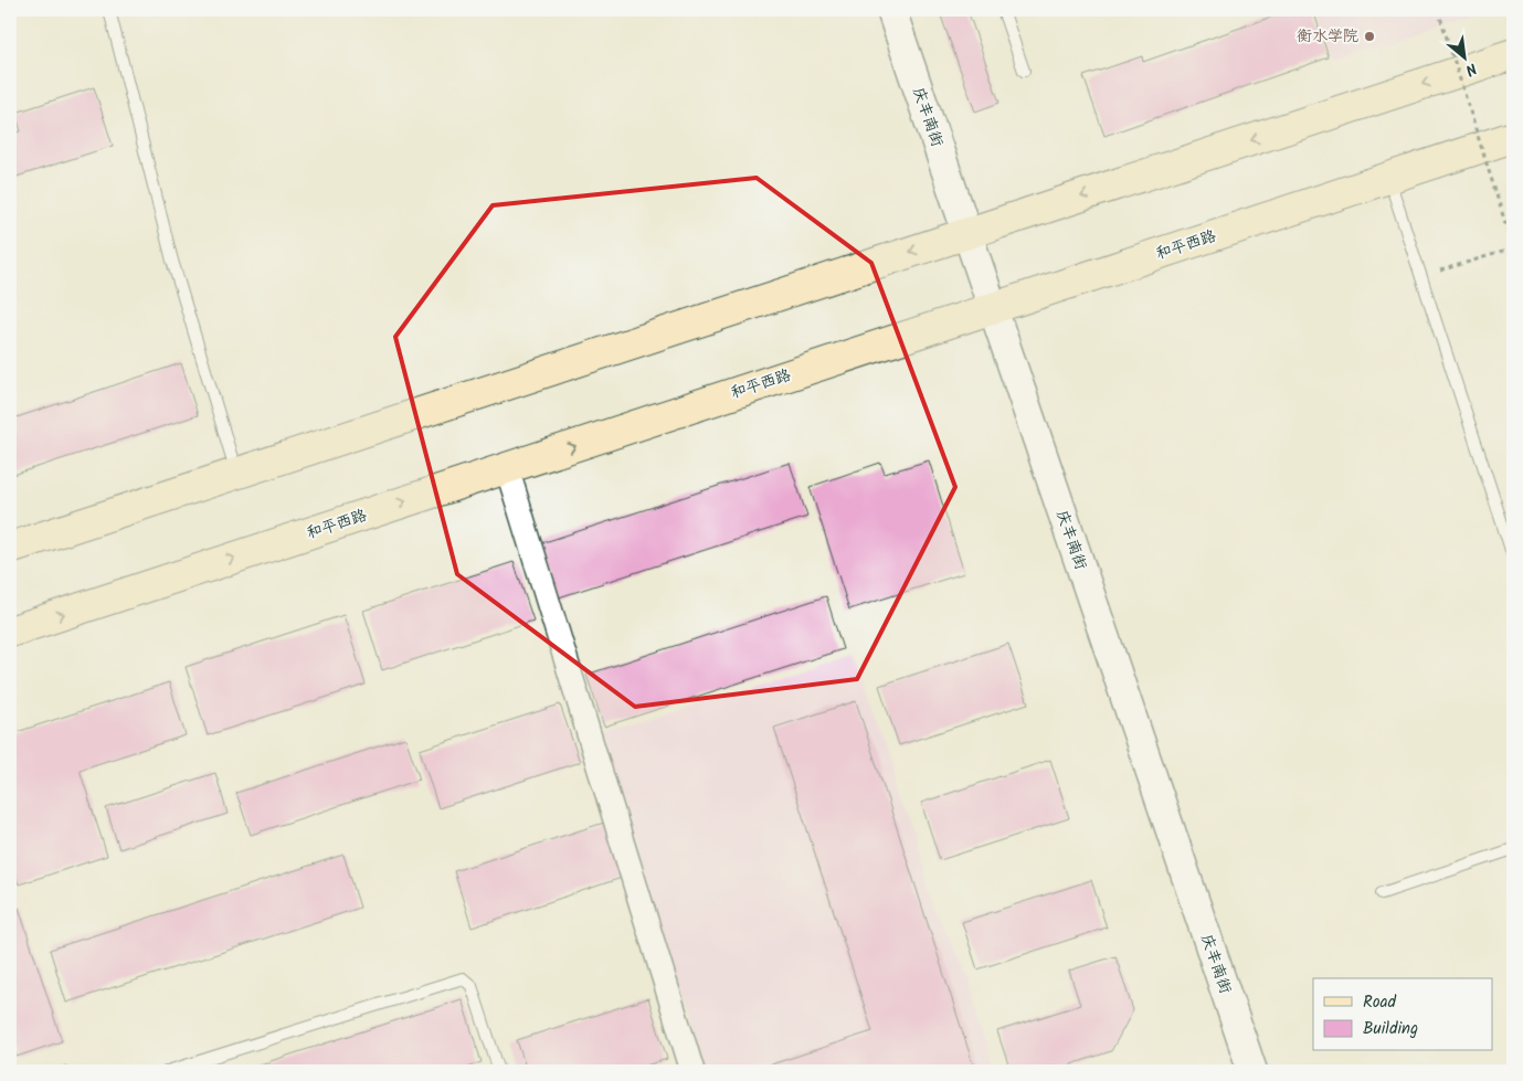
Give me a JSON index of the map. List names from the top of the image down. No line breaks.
{"streets":{"main road":["和平西路"],"street":["庆丰南街"]},"crossings":[["庆丰南街","和平西路"]],"places":["衡水学院"],"legend":["Road","Building"],"north":"bottom right"}
